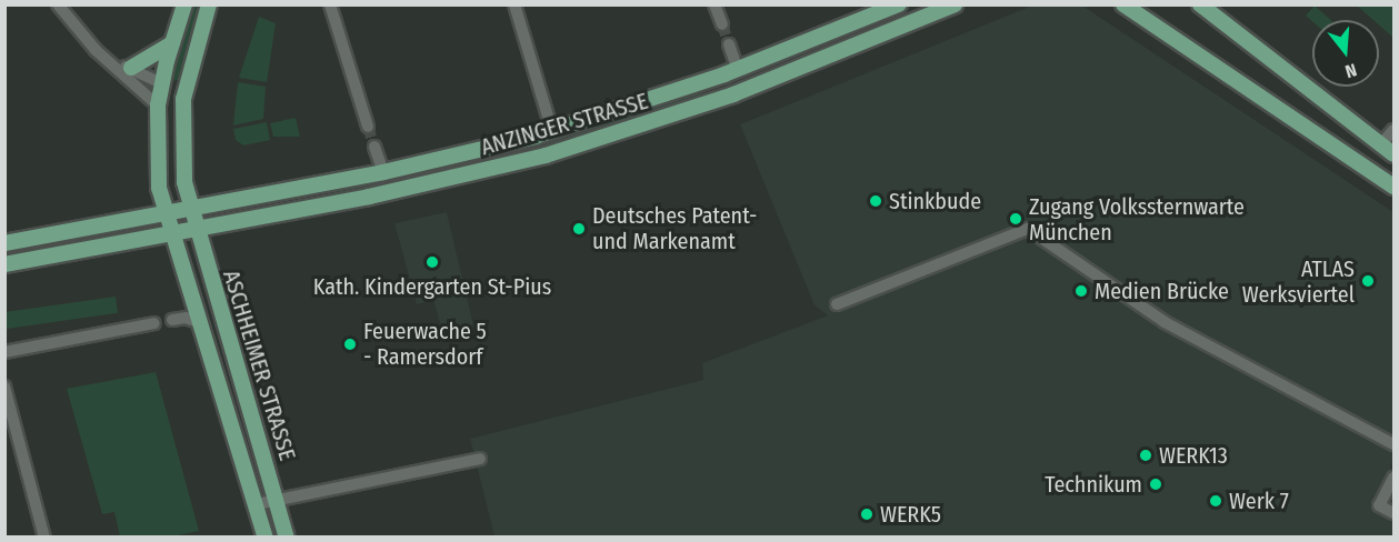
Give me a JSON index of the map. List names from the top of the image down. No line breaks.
{"streets":{"main road":["ANZINGER STRASSE","ASCHHEIMER STRASSE"]},"crossings":[["ANZINGER STRASSE","ASCHHEIMER STRASSE"]],"places":["Stinkbude","Zugang Volkssternwarte München","Deutsches Patent- und Markenamt","Kath. Kindergarten St-Pius","ATLAS Werksviertel","Medien Brücke","Feuerwache 5 - Ramersdorf","WERK13","Technikum","Werk 7","WERK5"],"north":"bottom"}
